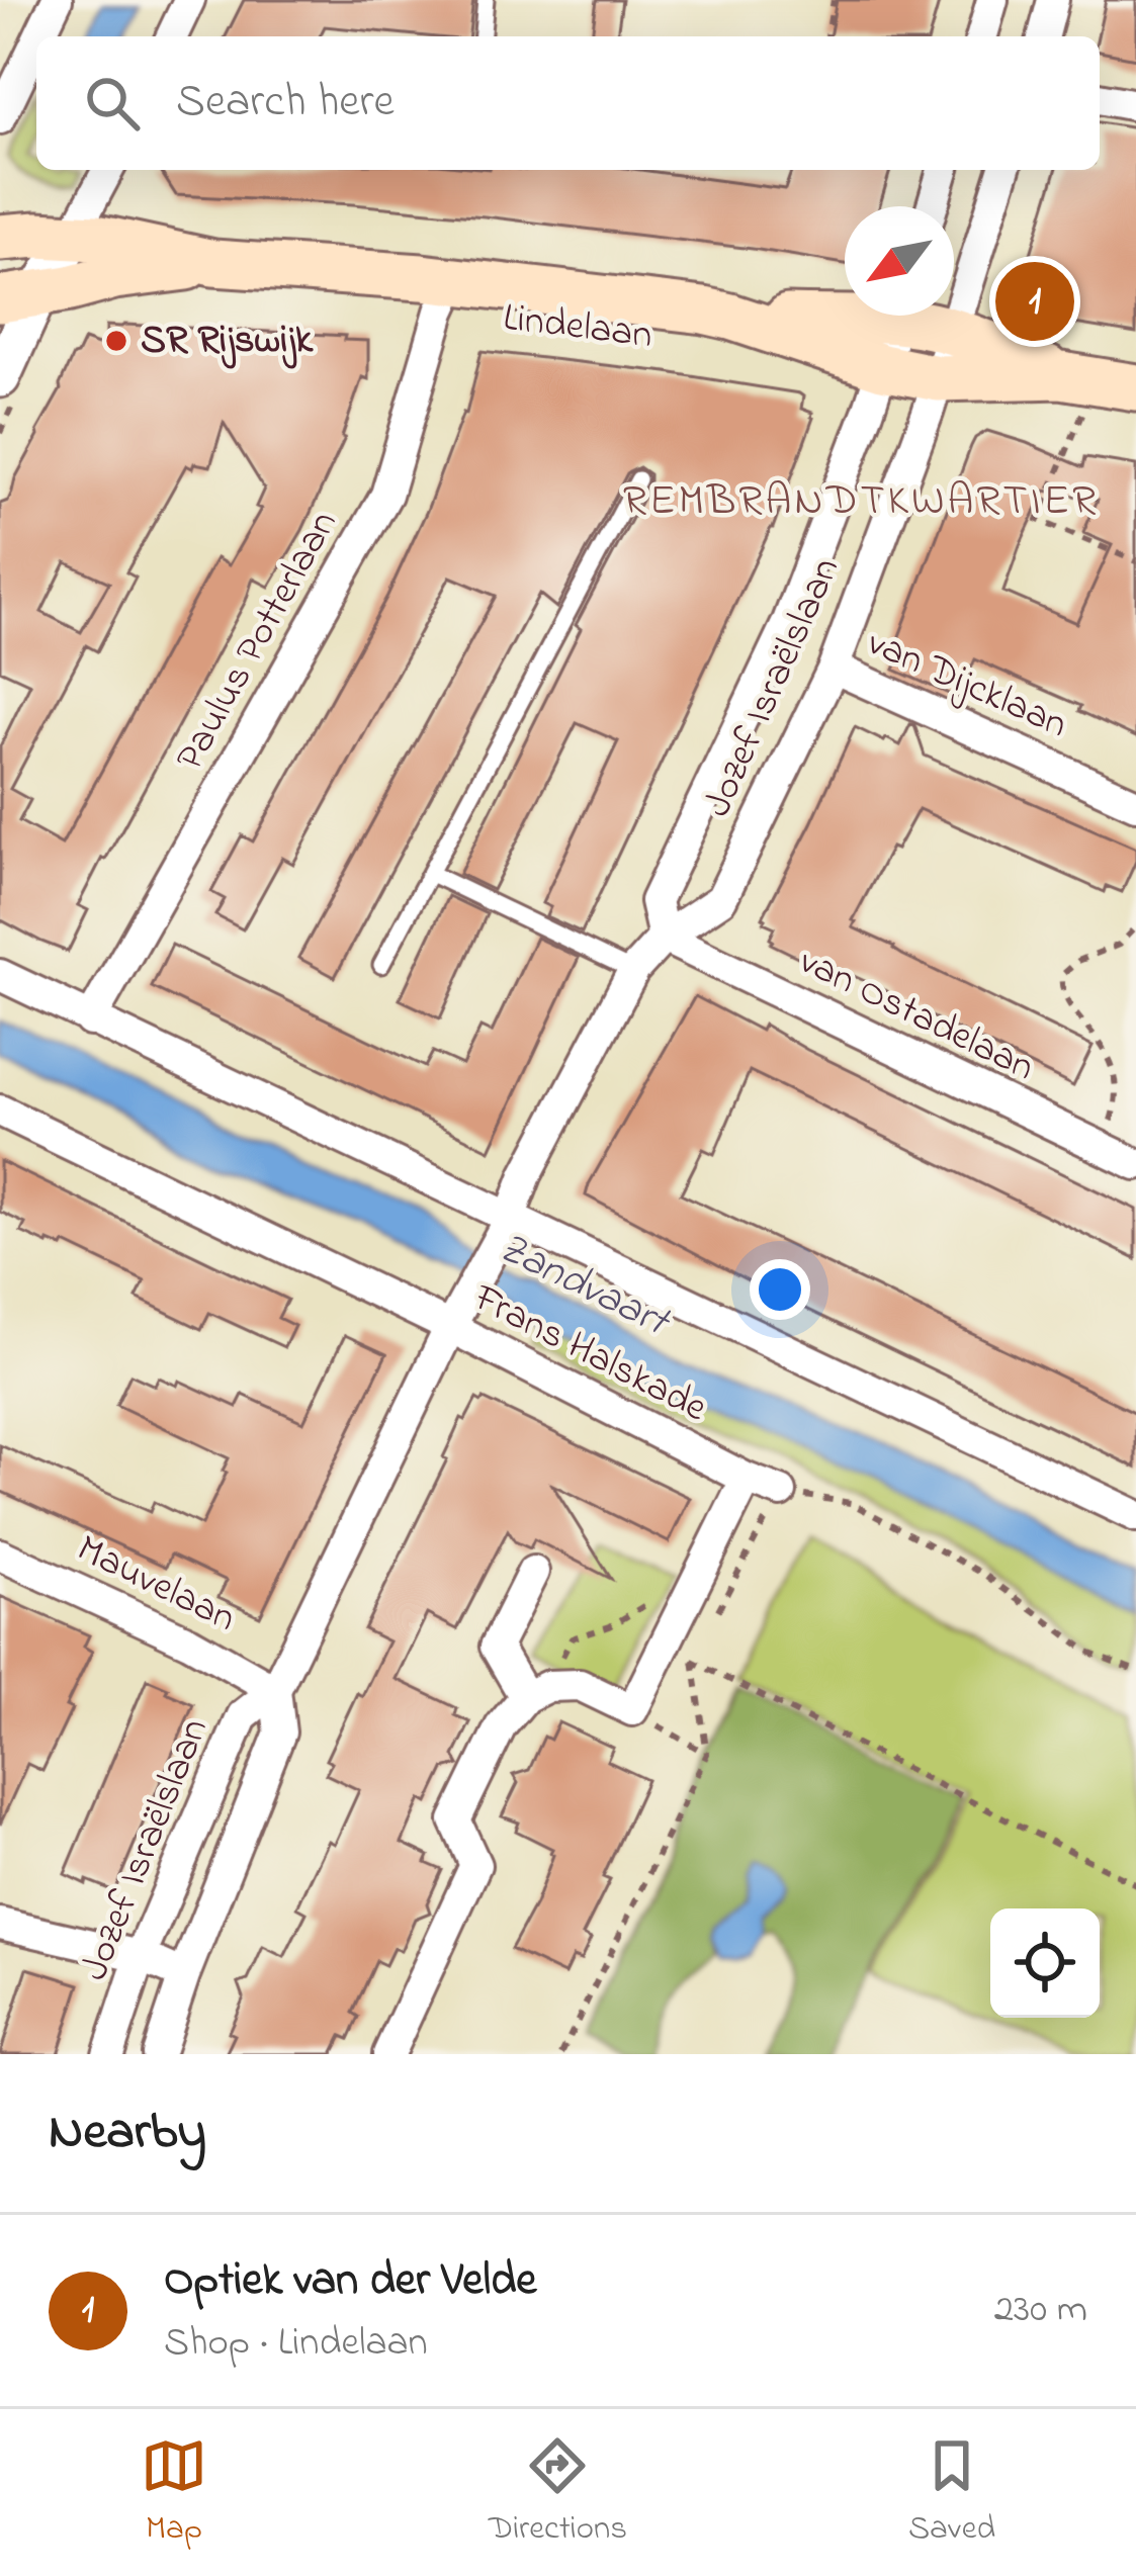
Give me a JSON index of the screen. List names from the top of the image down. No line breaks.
{"streets":{"main road":["Lindelaan"],"street":["Paulus Potterlaan","van Dijcklaan","Jozef Israëlslaan","van Ostadelaan","Frans Halskade","Mauvelaan"]},"crossings":[["Lindelaan","Paulus Potterlaan"],["Lindelaan","Jozef Israëlslaan"],["van Dijcklaan","Jozef Israëlslaan"],["Jozef Israëlslaan","van Ostadelaan"],["Jozef Israëlslaan","Frans Halskade"],["Jozef Israëlslaan","Mauvelaan"]],"districts":["REMBRANDTKWARTIER"],"water":["Zandvaart"],"places":["SR Rijswijk"],"north":"bottom left","page":{"search":"Search here","pins":"1","heading":"Nearby","list":[{"mark":"1","name":"Optiek van der Velde","note":"Shop · Lindelaan","value":"230 m"}],"nav":["Map","Directions","Saved"]}}
